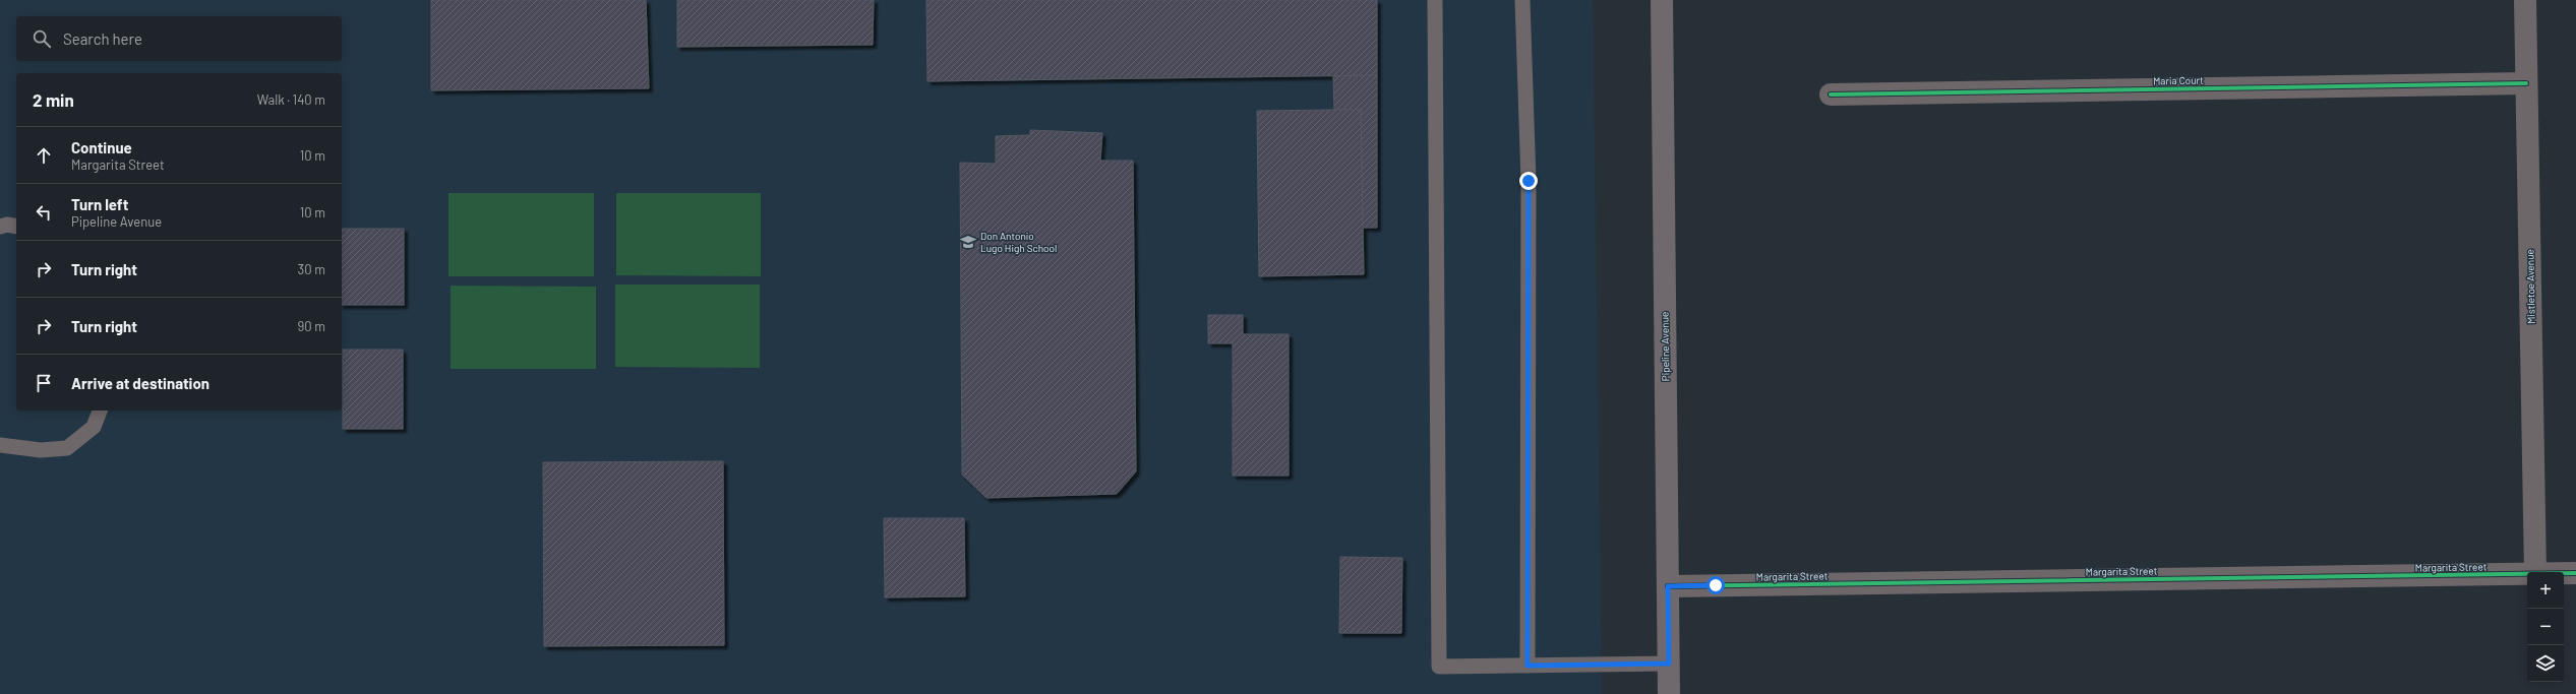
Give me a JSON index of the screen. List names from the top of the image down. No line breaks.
{"streets":{"main road":["Pipeline Avenue"],"street":["Maria Court","Mistletoe Avenue","Margarita Street"]},"crossings":[["Maria Court","Mistletoe Avenue"],["Pipeline Avenue","Margarita Street"]],"places":{"school or university":["Don Antonio Lugo High School"]},"page":{"search":"Search here","heading":["2 min","Walk · 140 m"],"list":[["Continue","Margarita Street","10 m"],["Turn left","Pipeline Avenue","10 m"],["Turn right","30 m"],["Turn right","90 m"],"Arrive at destination"],"map_buttons":["+","−"]}}
